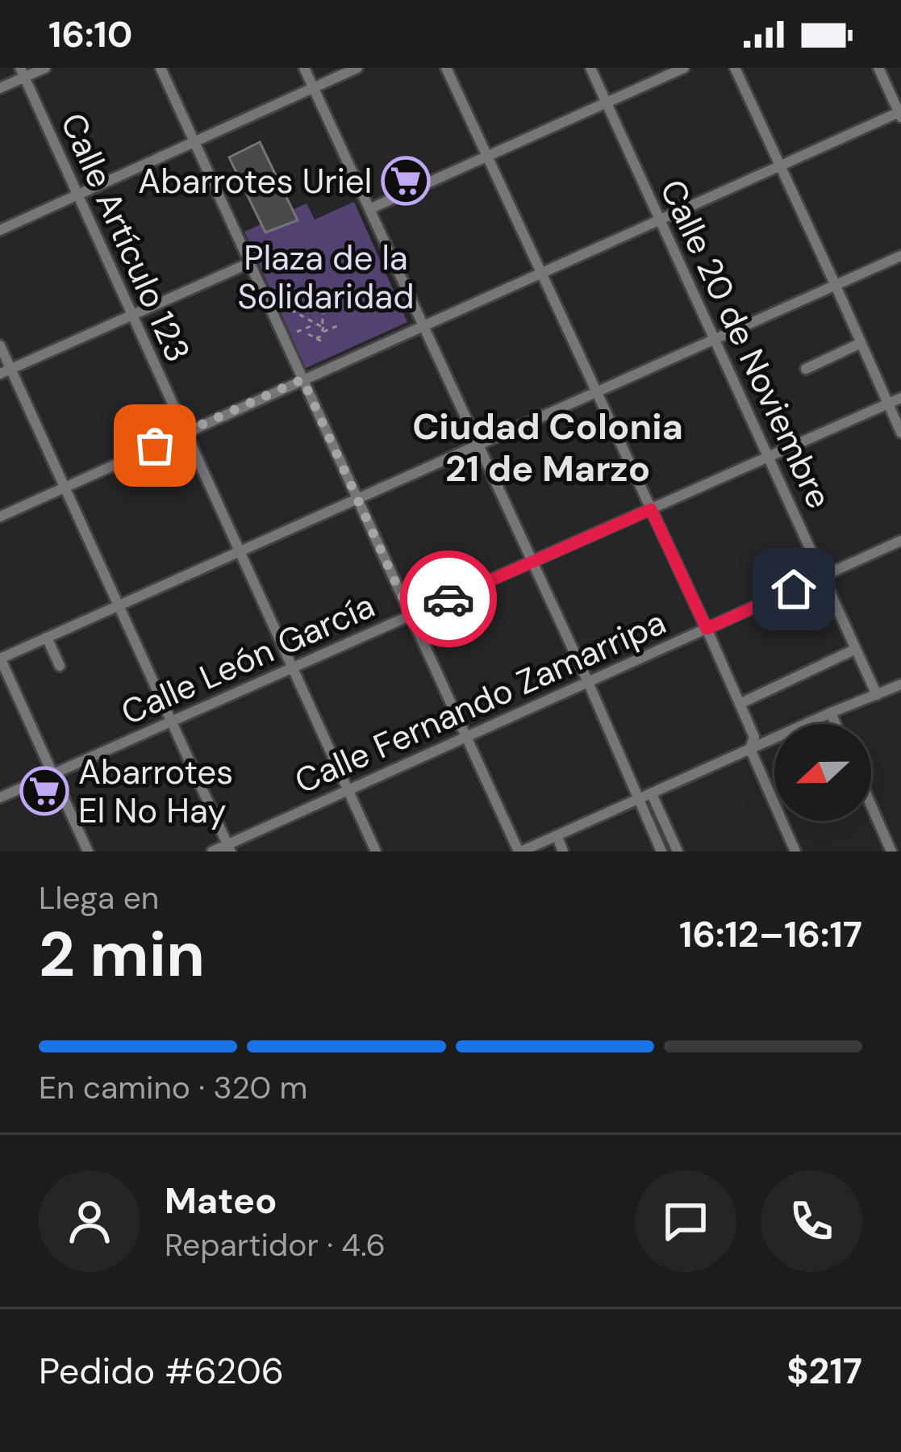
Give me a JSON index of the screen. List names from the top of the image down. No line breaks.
{"streets":{"street":["Calle Artículo 123","Calle 20 de Noviembre","Calle León García","Calle Fernando Zamarripa"]},"crossings":[["Calle Artículo 123","Calle León García"],["Calle Artículo 123","Calle Fernando Zamarripa"],["Calle 20 de Noviembre","Calle León García"],["Calle 20 de Noviembre","Calle Fernando Zamarripa"]],"districts":["Ciudad Colonia 21 de Marzo"],"parks":["Plaza de la Solidaridad"],"places":{"supermarket":["Abarrotes Uriel","Abarrotes El No Hay"]},"north":"left","page":{"status":"16:10","heading":["2 min","Llega en","16:12–16:17"],"panel":["Mateo","Repartidor · 4.6","Pedido #6206","$217"],"bar":"En camino · 320 m"}}
